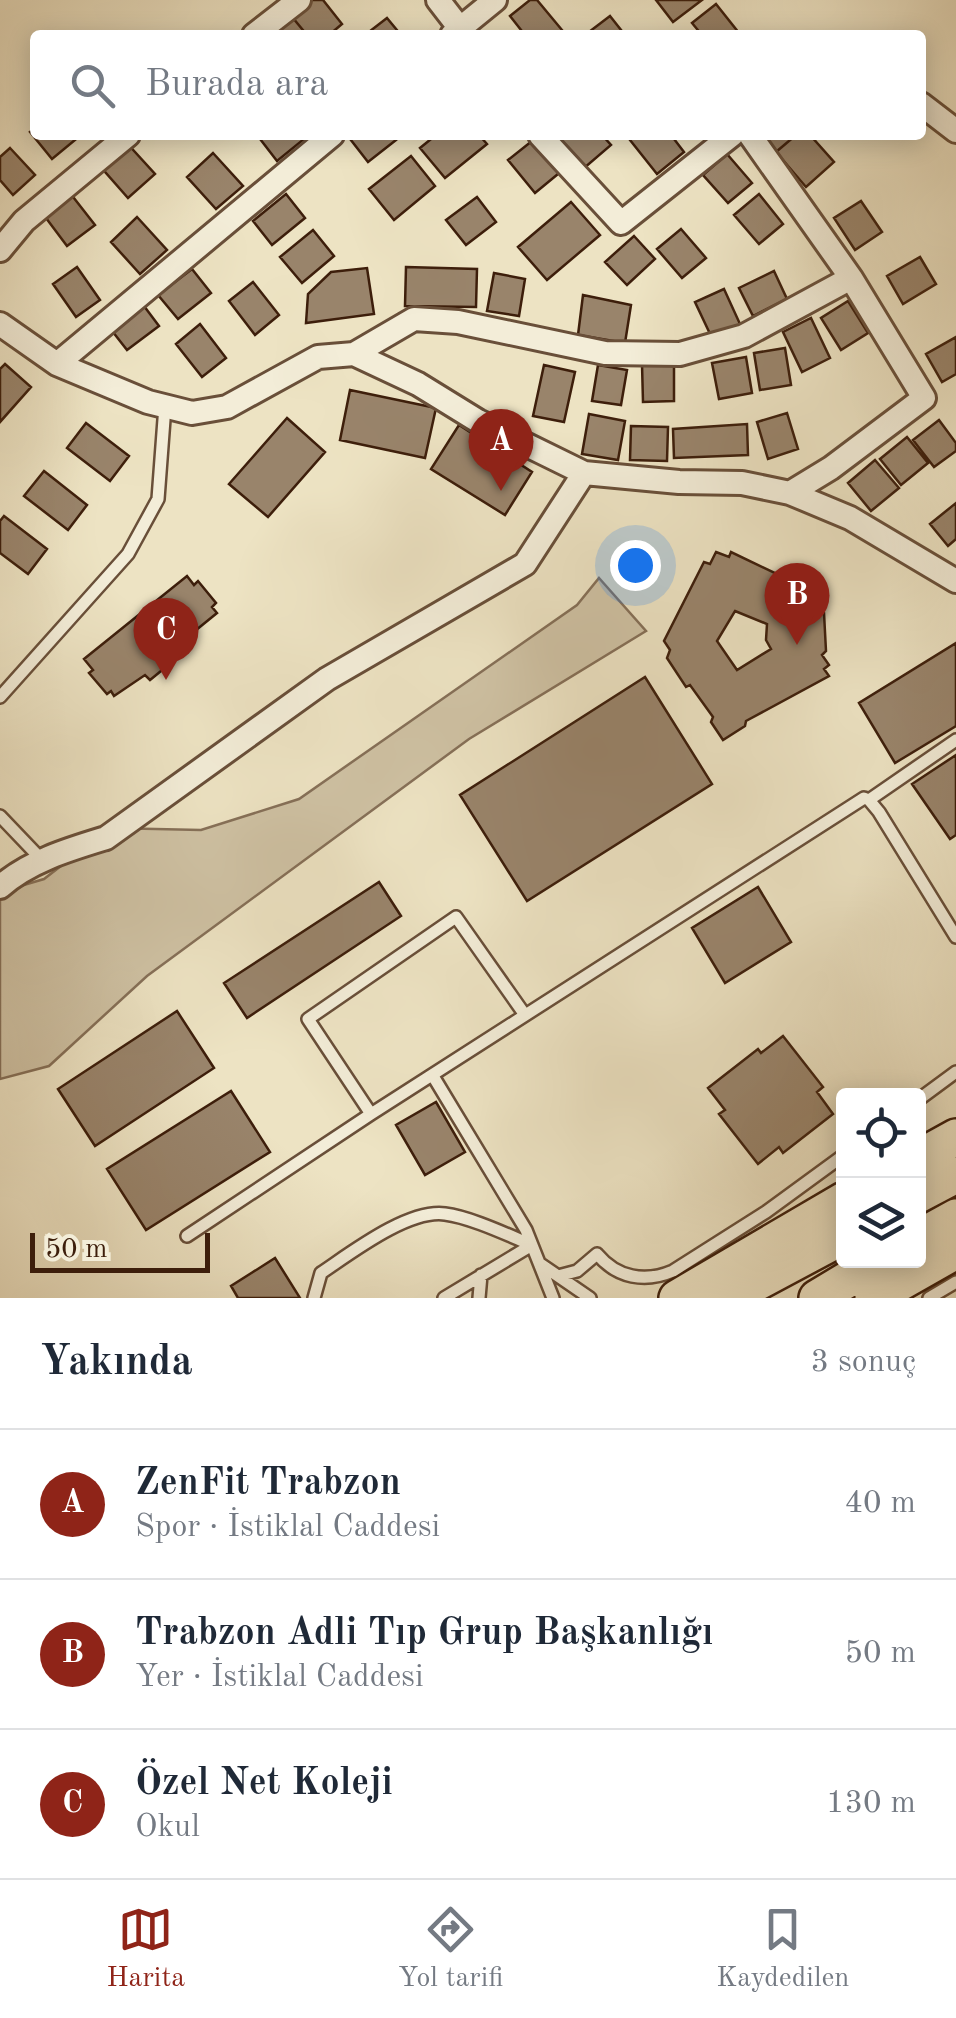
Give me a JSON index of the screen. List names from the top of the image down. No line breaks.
{"scale_bar":"50 m","page":{"search":"Burada ara","pins":["A","B","C"],"scale":"50 m","heading":["Yakında","3 sonuç"],"list":[{"mark":"A","name":"ZenFit Trabzon","note":"Spor · İstiklal Caddesi","value":"40 m"},{"mark":"B","name":"Trabzon Adli Tıp Grup Başkanlığı","note":"Yer · İstiklal Caddesi","value":"50 m"},{"mark":"C","name":"Özel Net Koleji","note":"Okul","value":"130 m"}],"nav":["Harita","Yol tarifi","Kaydedilen"]}}
